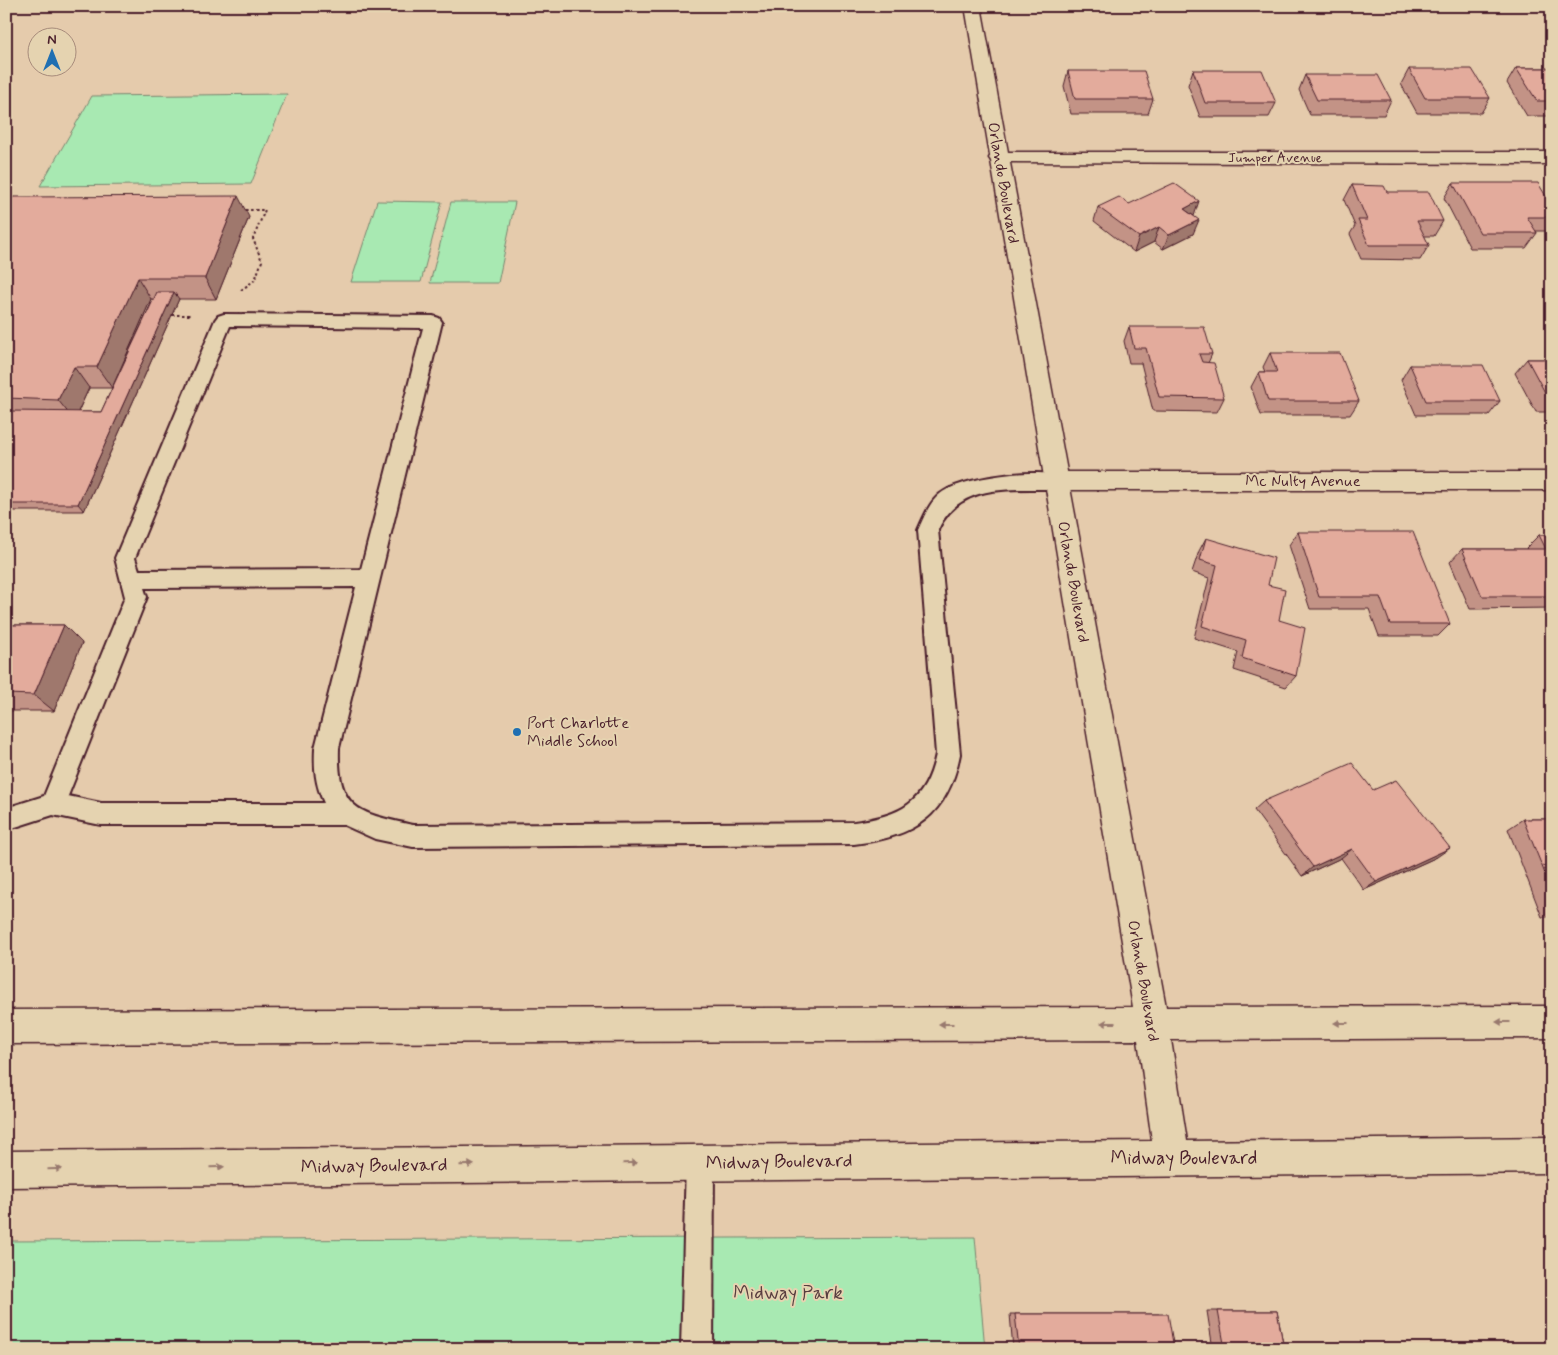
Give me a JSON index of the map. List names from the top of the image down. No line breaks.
{"streets":{"street":["Jumper Avenue","Orlando Boulevard","Mc Nulty Avenue","Midway Boulevard"]},"crossings":[["Jumper Avenue","Orlando Boulevard"],["Orlando Boulevard","Mc Nulty Avenue"],["Orlando Boulevard","Midway Boulevard"]],"parks":["Midway Park"],"places":["Port Charlotte Middle School"],"north":"top"}
